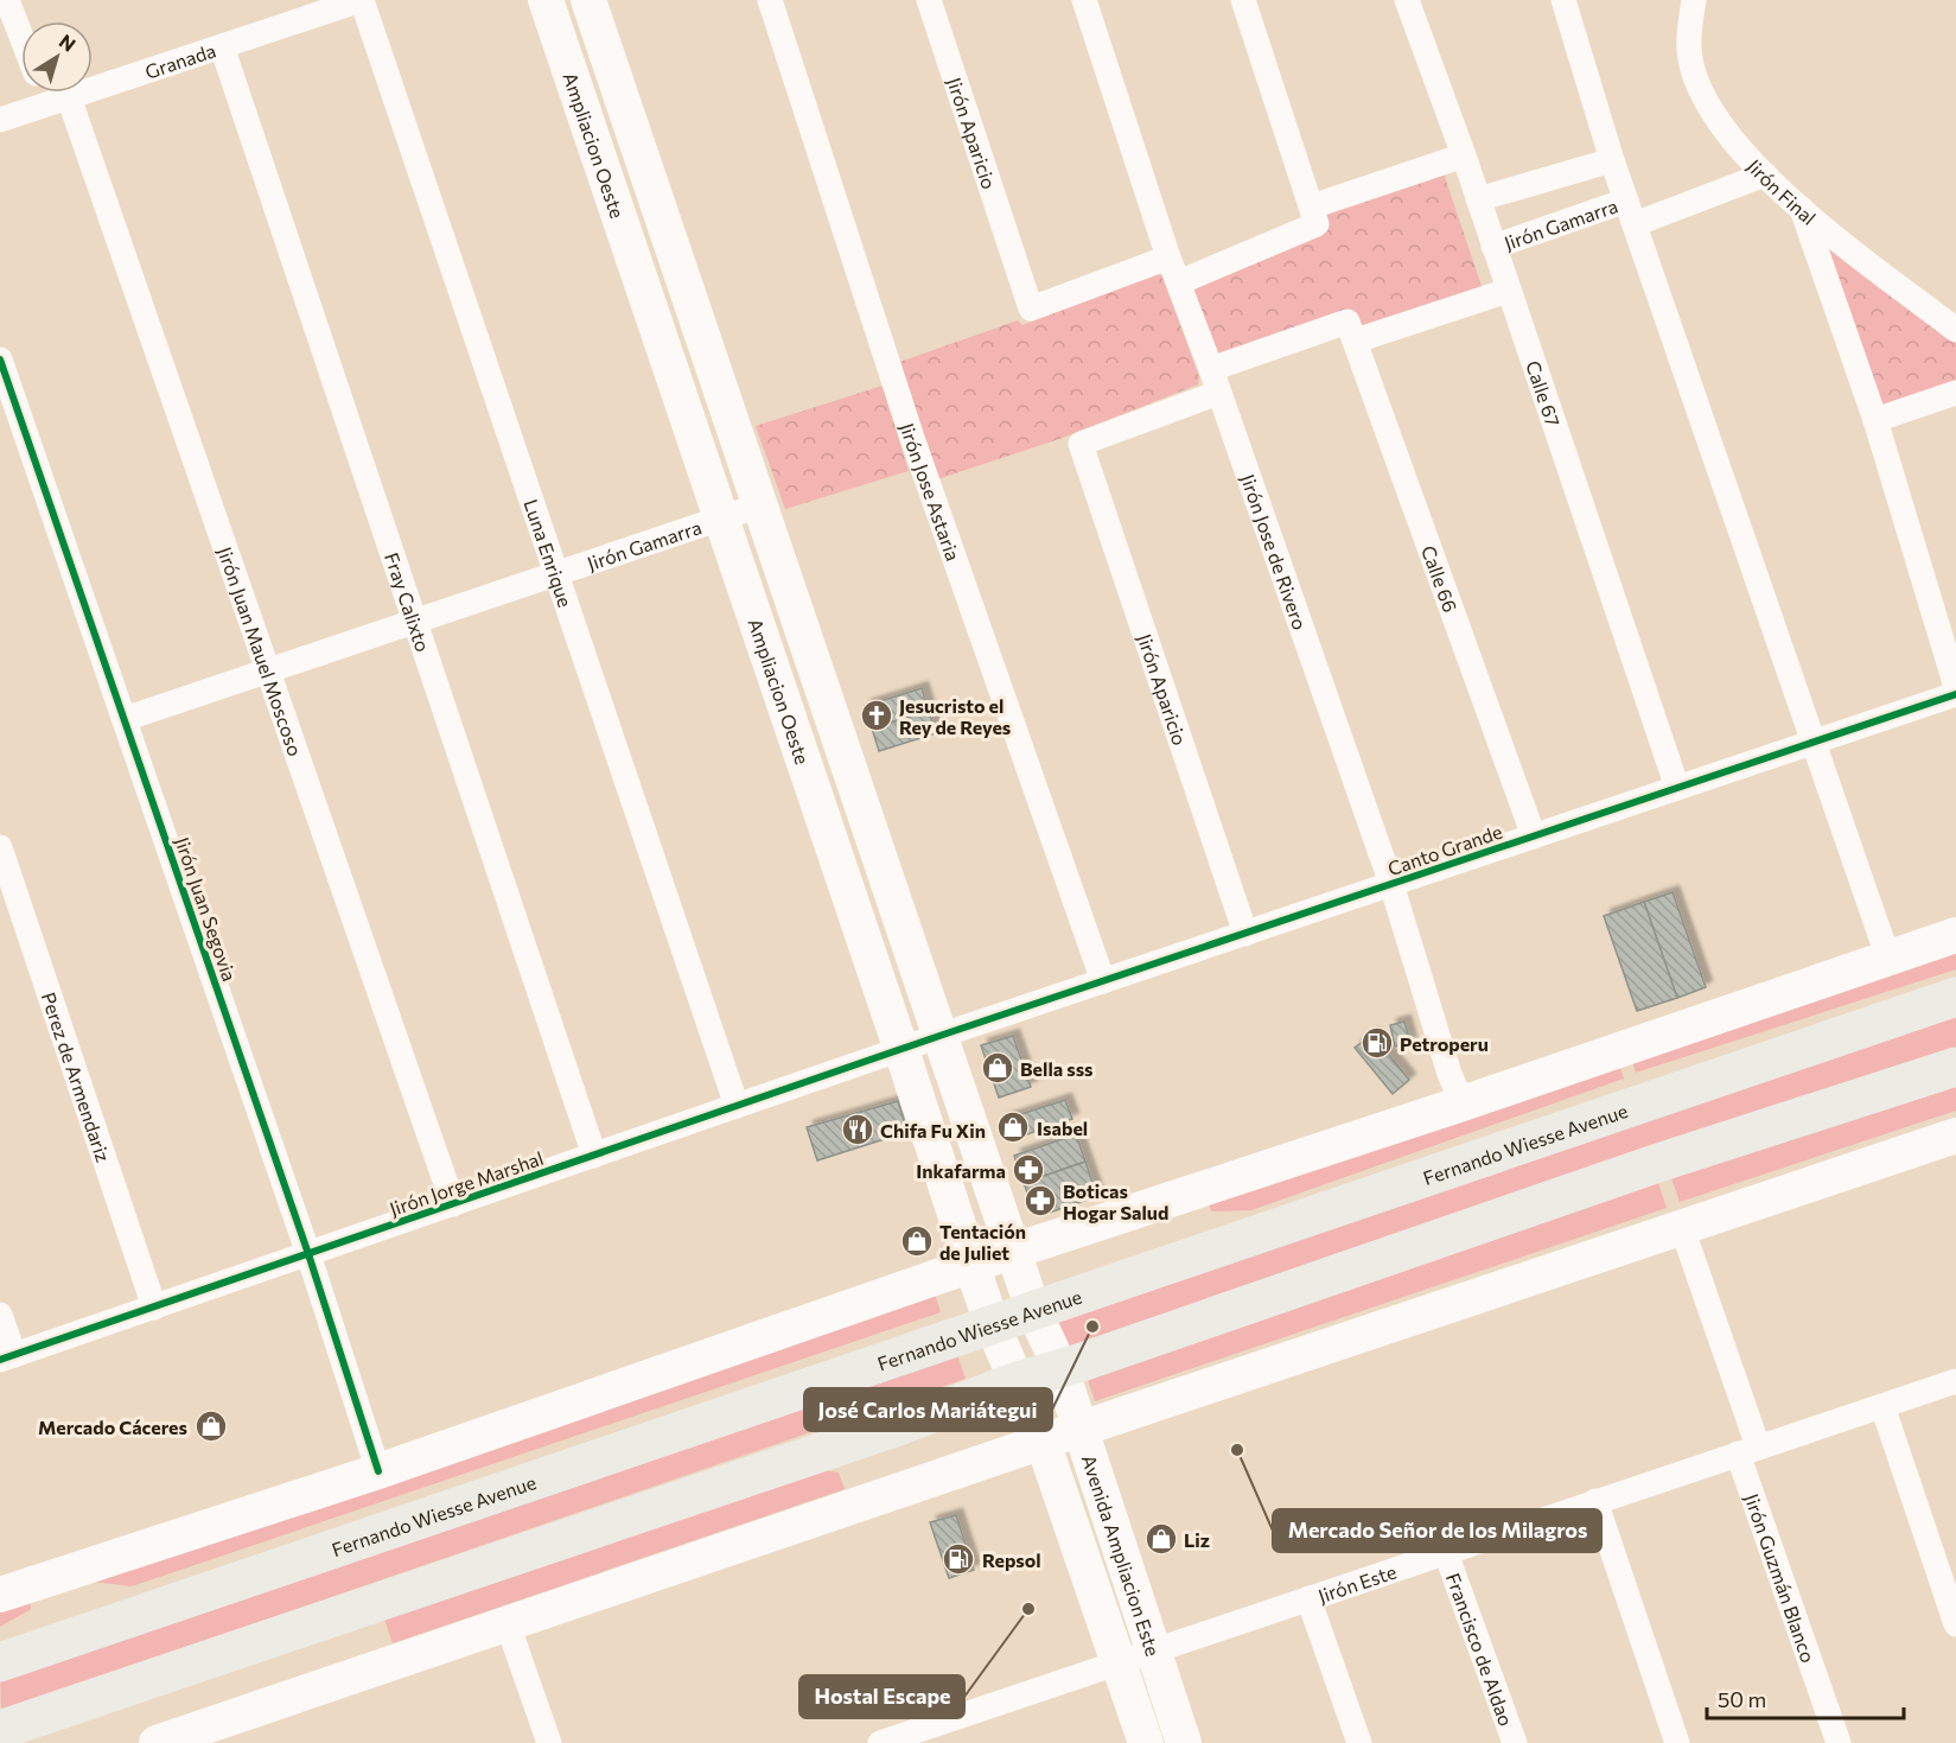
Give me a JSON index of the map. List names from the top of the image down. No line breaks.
{"streets":{"main road":["Ampliacion Oeste","Fernando Wiesse Avenue","Avenida Ampliacion Este"],"street":["Granada","Jirón Aparicio","Jirón Final","Jirón Gamarra","Calle 67","Jirón Jose Astaria","Jirón Jose de Rivero","Luna Enrique","Calle 66","Fray Calixto","Jirón Juan Mauel Moscoso","Canto Grande","Jirón Juan Segovia","Perez de Armendariz","Jirón Jorge Marshal","Jirón Guzmán Blanco","Jirón Este","Francisco de Aldao"]},"crossings":[["Granada","Luna Enrique"],["Granada","Fray Calixto"],["Granada","Jirón Juan Mauel Moscoso"],["Jirón Aparicio","Jirón Jose de Rivero"],["Jirón Aparicio","Canto Grande"],["Ampliacion Oeste","Jirón Gamarra"],["Ampliacion Oeste","Canto Grande"],["Ampliacion Oeste","Fernando Wiesse Avenue"],["Ampliacion Oeste","Jirón Jorge Marshal"],["Ampliacion Oeste","Avenida Ampliacion Este"],["Jirón Final","Jirón Gamarra"],["Jirón Gamarra","Calle 67"],["Jirón Gamarra","Luna Enrique"],["Jirón Gamarra","Fray Calixto"],["Jirón Gamarra","Jirón Juan Mauel Moscoso"],["Jirón Gamarra","Jirón Juan Segovia"],["Calle 67","Canto Grande"],["Jirón Jose Astaria","Canto Grande"],["Jirón Jose de Rivero","Canto Grande"],["Luna Enrique","Jirón Jorge Marshal"],["Calle 66","Canto Grande"],["Fray Calixto","Jirón Jorge Marshal"],["Jirón Juan Mauel Moscoso","Jirón Jorge Marshal"],["Canto Grande","Jirón Jorge Marshal"],["Jirón Juan Segovia","Jirón Jorge Marshal"],["Perez de Armendariz","Jirón Jorge Marshal"],["Avenida Ampliacion Este","Jirón Este"],["Jirón Guzmán Blanco","Jirón Este"],["Jirón Este","Francisco de Aldao"]],"places":{"church":["Jesucristo el Rey de Reyes"],"fuel station":["Petroperu","Repsol"],"shop":["Bella sss","Isabel","Tentación de Juliet","Mercado Cáceres","Liz"],"restaurant":["Chifa Fu Xin"],"pharmacy":["Inkafarma","Boticas Hogar Salud"],"other":["José Carlos Mariátegui","Mercado Señor de los Milagros","Hostal Escape"]},"scale_bar":"50 m","north":"top right"}
